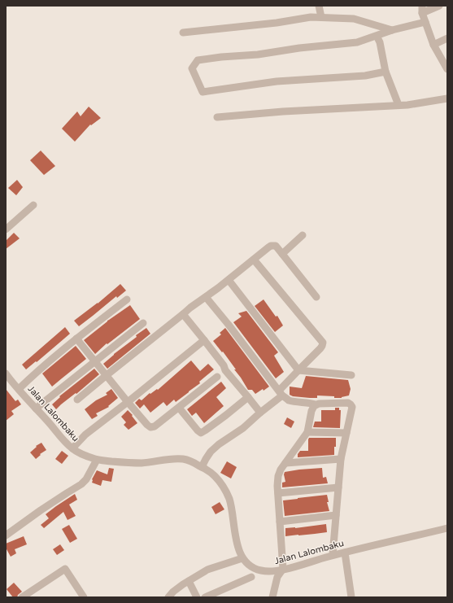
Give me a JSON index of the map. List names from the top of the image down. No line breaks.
{"streets":{"street":["Jalan Lalombaku"]}}
